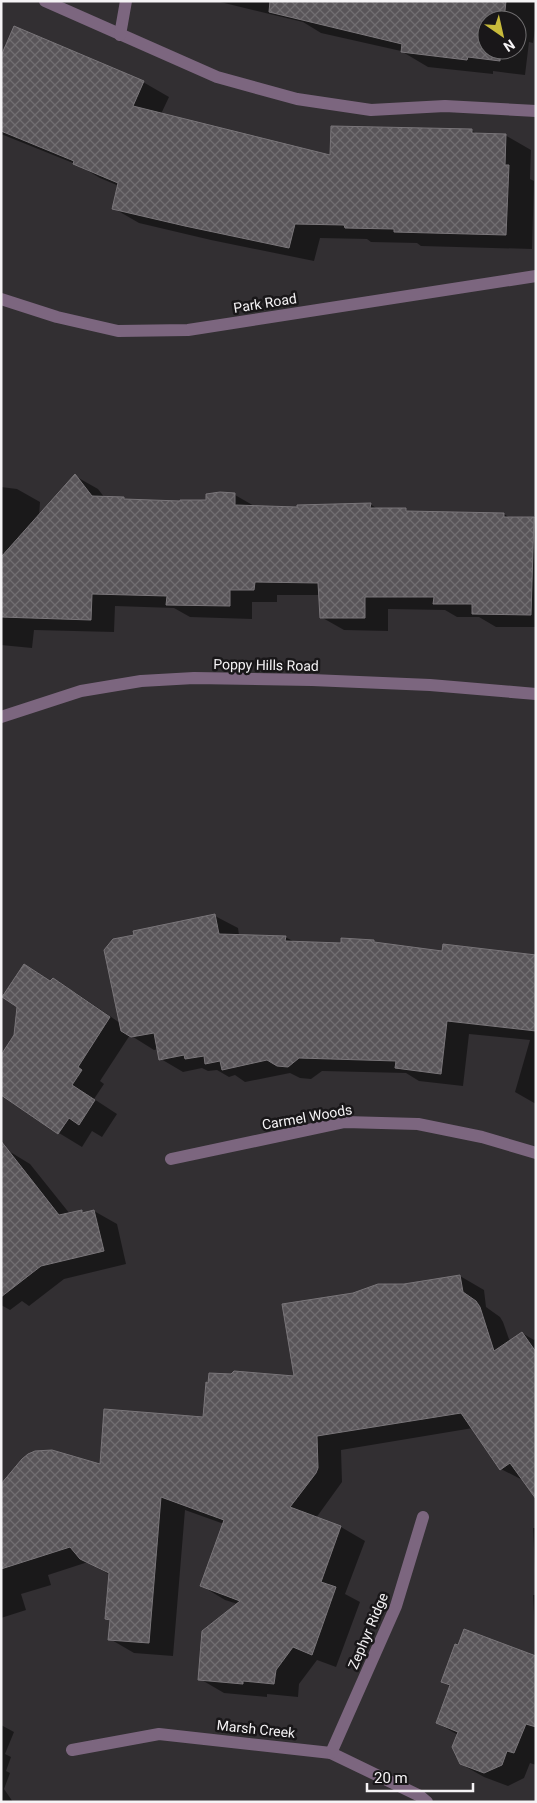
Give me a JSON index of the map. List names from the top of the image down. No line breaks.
{"streets":{"street":["Park Road","Poppy Hills Road","Carmel Woods","Zephyr Ridge","Marsh Creek"]},"crossings":[["Zephyr Ridge","Marsh Creek"]],"scale_bar":"20 m","north":"bottom right"}
